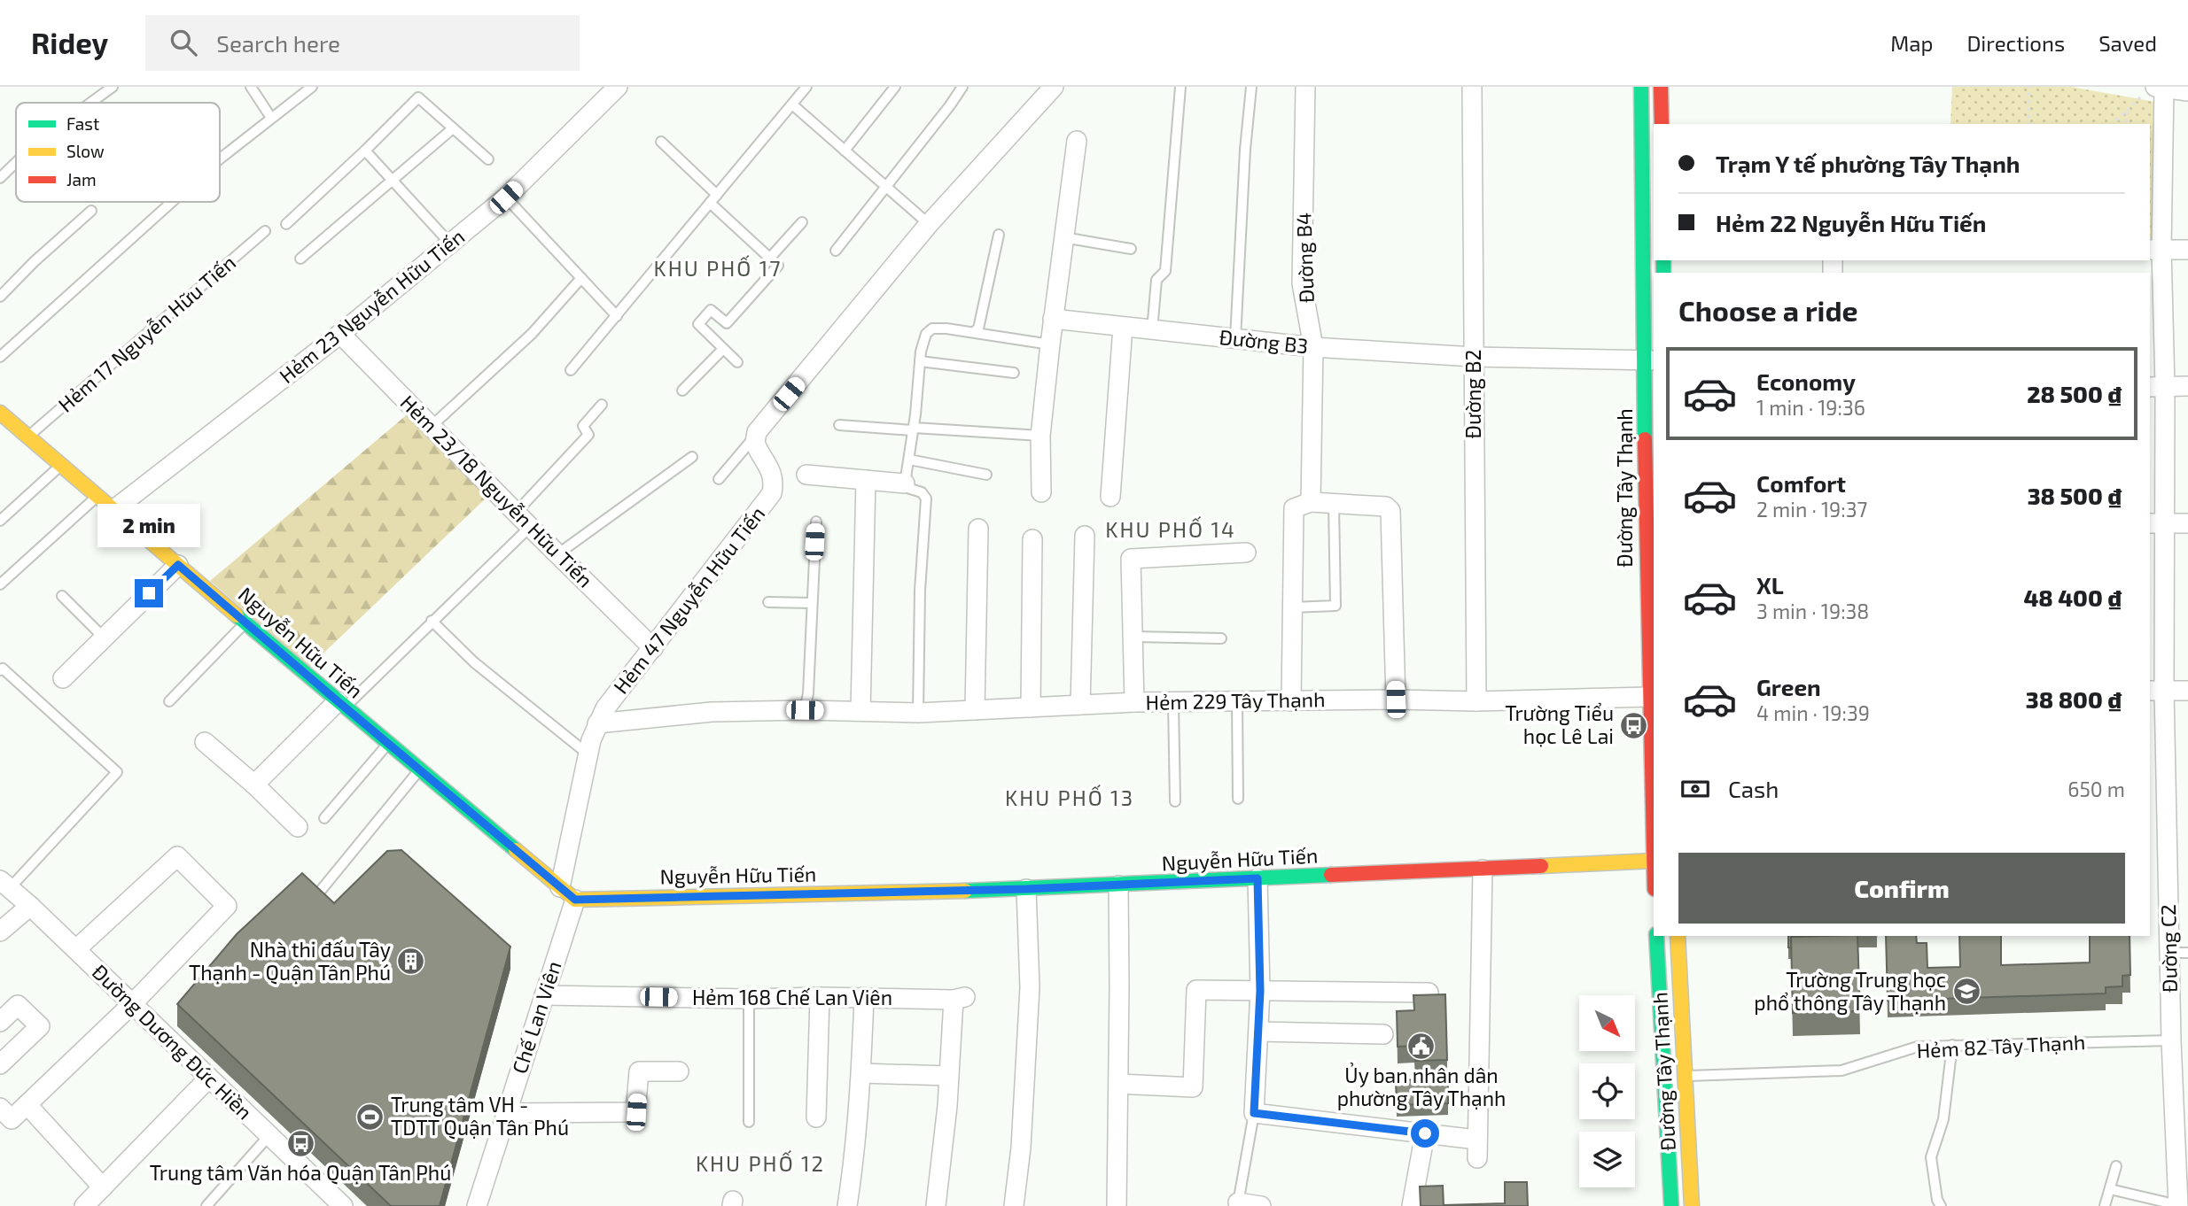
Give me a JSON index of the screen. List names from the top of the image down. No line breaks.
{"streets":{"street":["Đường B4","Hẻm 23 Nguyễn Hữu Tiến","Đường B3","Đường B2","Đường Tây Thạnh","Hẻm 23/18 Nguyễn Hữu Tiến","Hẻm 47 Nguyễn Hữu Tiến","Nguyễn Hữu Tiến","Hẻm 229 Tây Thạnh","Đường C2","Hẻm 168 Chế Lan Viên","Chế Lan Viên","Đường Dương Đức Hiền"],"lane":["Hẻm 17 Nguyễn Hữu Tiến","Hẻm 82 Tây Thạnh"]},"crossings":[["Đường B4","Đường B3"],["Hẻm 23 Nguyễn Hữu Tiến","Hẻm 23/18 Nguyễn Hữu Tiến"],["Hẻm 23 Nguyễn Hữu Tiến","Nguyễn Hữu Tiến"],["Hẻm 17 Nguyễn Hữu Tiến","Nguyễn Hữu Tiến"],["Đường B3","Đường B2"],["Đường B3","Đường Tây Thạnh"],["Đường B2","Hẻm 229 Tây Thạnh"],["Đường Tây Thạnh","Hẻm 229 Tây Thạnh"],["Đường Tây Thạnh","Hẻm 82 Tây Thạnh"],["Hẻm 23/18 Nguyễn Hữu Tiến","Hẻm 47 Nguyễn Hữu Tiến"],["Hẻm 47 Nguyễn Hữu Tiến","Nguyễn Hữu Tiến"],["Hẻm 47 Nguyễn Hữu Tiến","Hẻm 229 Tây Thạnh"],["Nguyễn Hữu Tiến","Chế Lan Viên"],["Đường C2","Hẻm 82 Tây Thạnh"],["Hẻm 168 Chế Lan Viên","Chế Lan Viên"]],"districts":["KHU PHỐ 17","KHU PHỐ 14","KHU PHỐ 13","KHU PHỐ 12"],"places":{"bus stop":["Trường Tiểu học Lê Lai","Trung tâm Văn hóa Quận Tân Phú"],"building":["Nhà thi đấu Tây Thạnh - Quận Tân Phú"],"school or university":["Trường Trung học phổ thông Tây Thạnh"],"public building":["Ủy ban nhân dân phường Tây Thạnh"],"sports":["Trung tâm VH - TDTT Quận Tân Phú"]},"legend":["Fast","Slow","Jam"],"north":"bottom right","page":{"header":"Ridey","search":"Search here","nav":["Map","Directions","Saved"],"banner":["Trạm Y tế phường Tây Thạnh","Hẻm 22 Nguyễn Hữu Tiến"],"heading":"Choose a ride","list":[{"name":"Economy","note":"1 min · 19:36","value":"28 500 ₫"},{"name":"Comfort","note":"2 min · 19:37","value":"38 500 ₫"},{"name":"XL","note":"3 min · 19:38","value":"48 400 ₫"},{"name":"Green","note":"4 min · 19:39","value":"38 800 ₫"}],"bubble":"2 min","pay":["Cash","650 m"],"buttons":"Confirm"}}
